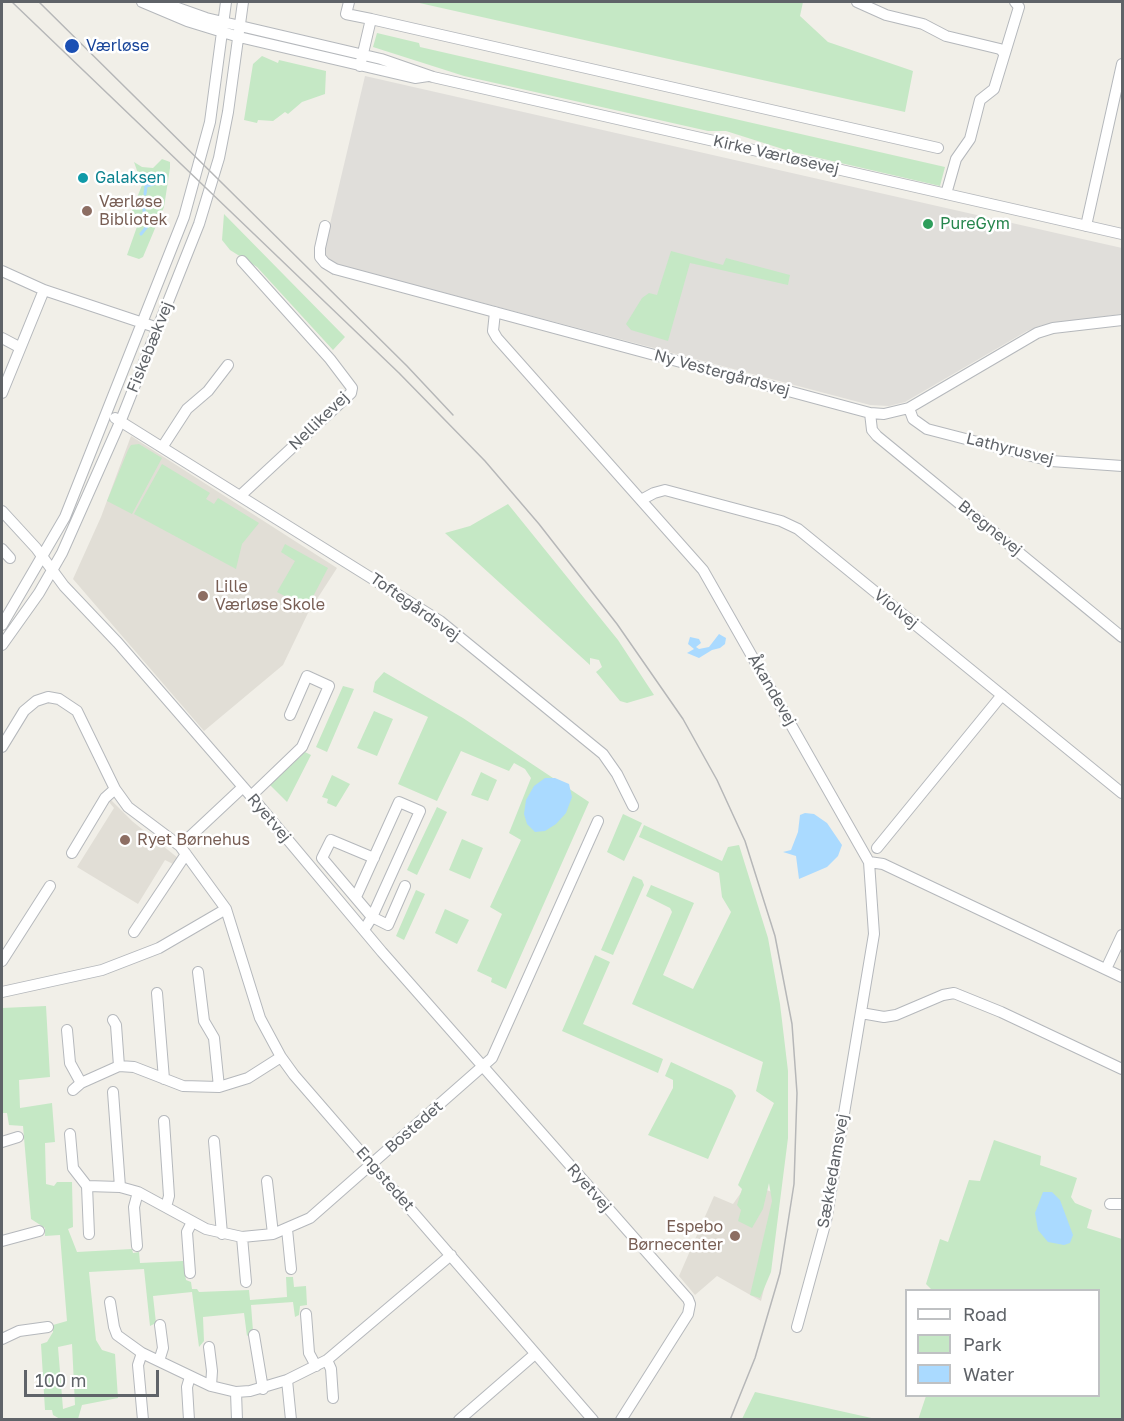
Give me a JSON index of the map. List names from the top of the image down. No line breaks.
{"streets":{"street":["Kirke Værløsevej","Fiskebækvej","Ny Vestergårdsvej","Nellikevej","Lathyrusvej","Bregnevej","Toftegårdsvej","Violvej","Åkandevej","Ryetvej","Bostedet","Sækkedamsvej","Engstedet"]},"crossings":[["Kirke Værløsevej","Fiskebækvej"],["Fiskebækvej","Toftegårdsvej"],["Fiskebækvej","Ryetvej"],["Ny Vestergårdsvej","Lathyrusvej"],["Ny Vestergårdsvej","Bregnevej"],["Ny Vestergårdsvej","Åkandevej"],["Nellikevej","Toftegårdsvej"],["Violvej","Åkandevej"],["Åkandevej","Sækkedamsvej"],["Ryetvej","Bostedet"],["Bostedet","Engstedet"]],"places":["Værløse","Galaksen","Værløse Bibliotek","PureGym","Lille Værløse Skole","Ryet Børnehus","Espebo Børnecenter"],"legend":["Road","Park","Water"],"scale_bar":"100 m"}
